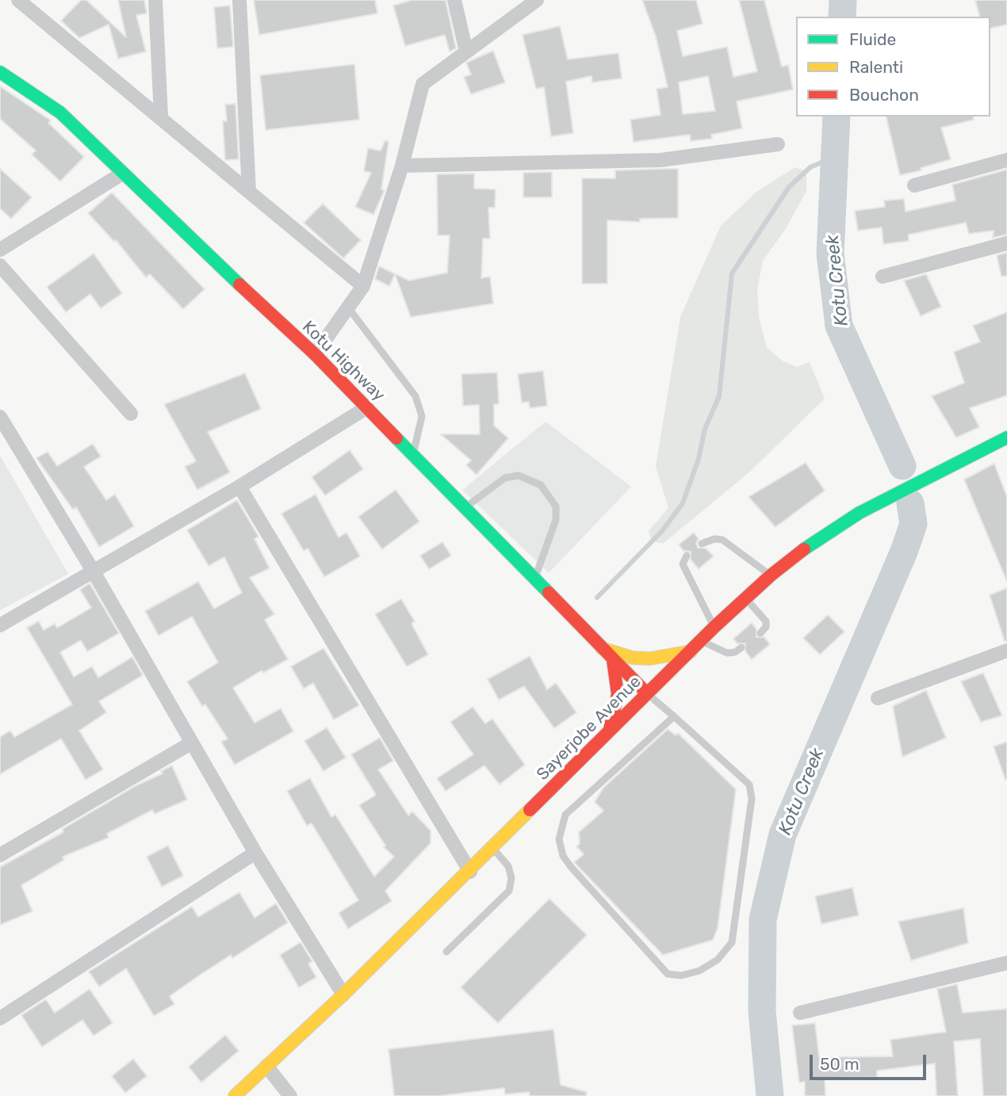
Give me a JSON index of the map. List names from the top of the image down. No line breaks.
{"streets":{"main road":["Kotu Highway","Sayerjobe Avenue"]},"crossings":[["Kotu Highway","Sayerjobe Avenue"]],"water":["Kotu Creek"],"legend":["Fluide","Ralenti","Bouchon"],"scale_bar":"50 m"}
